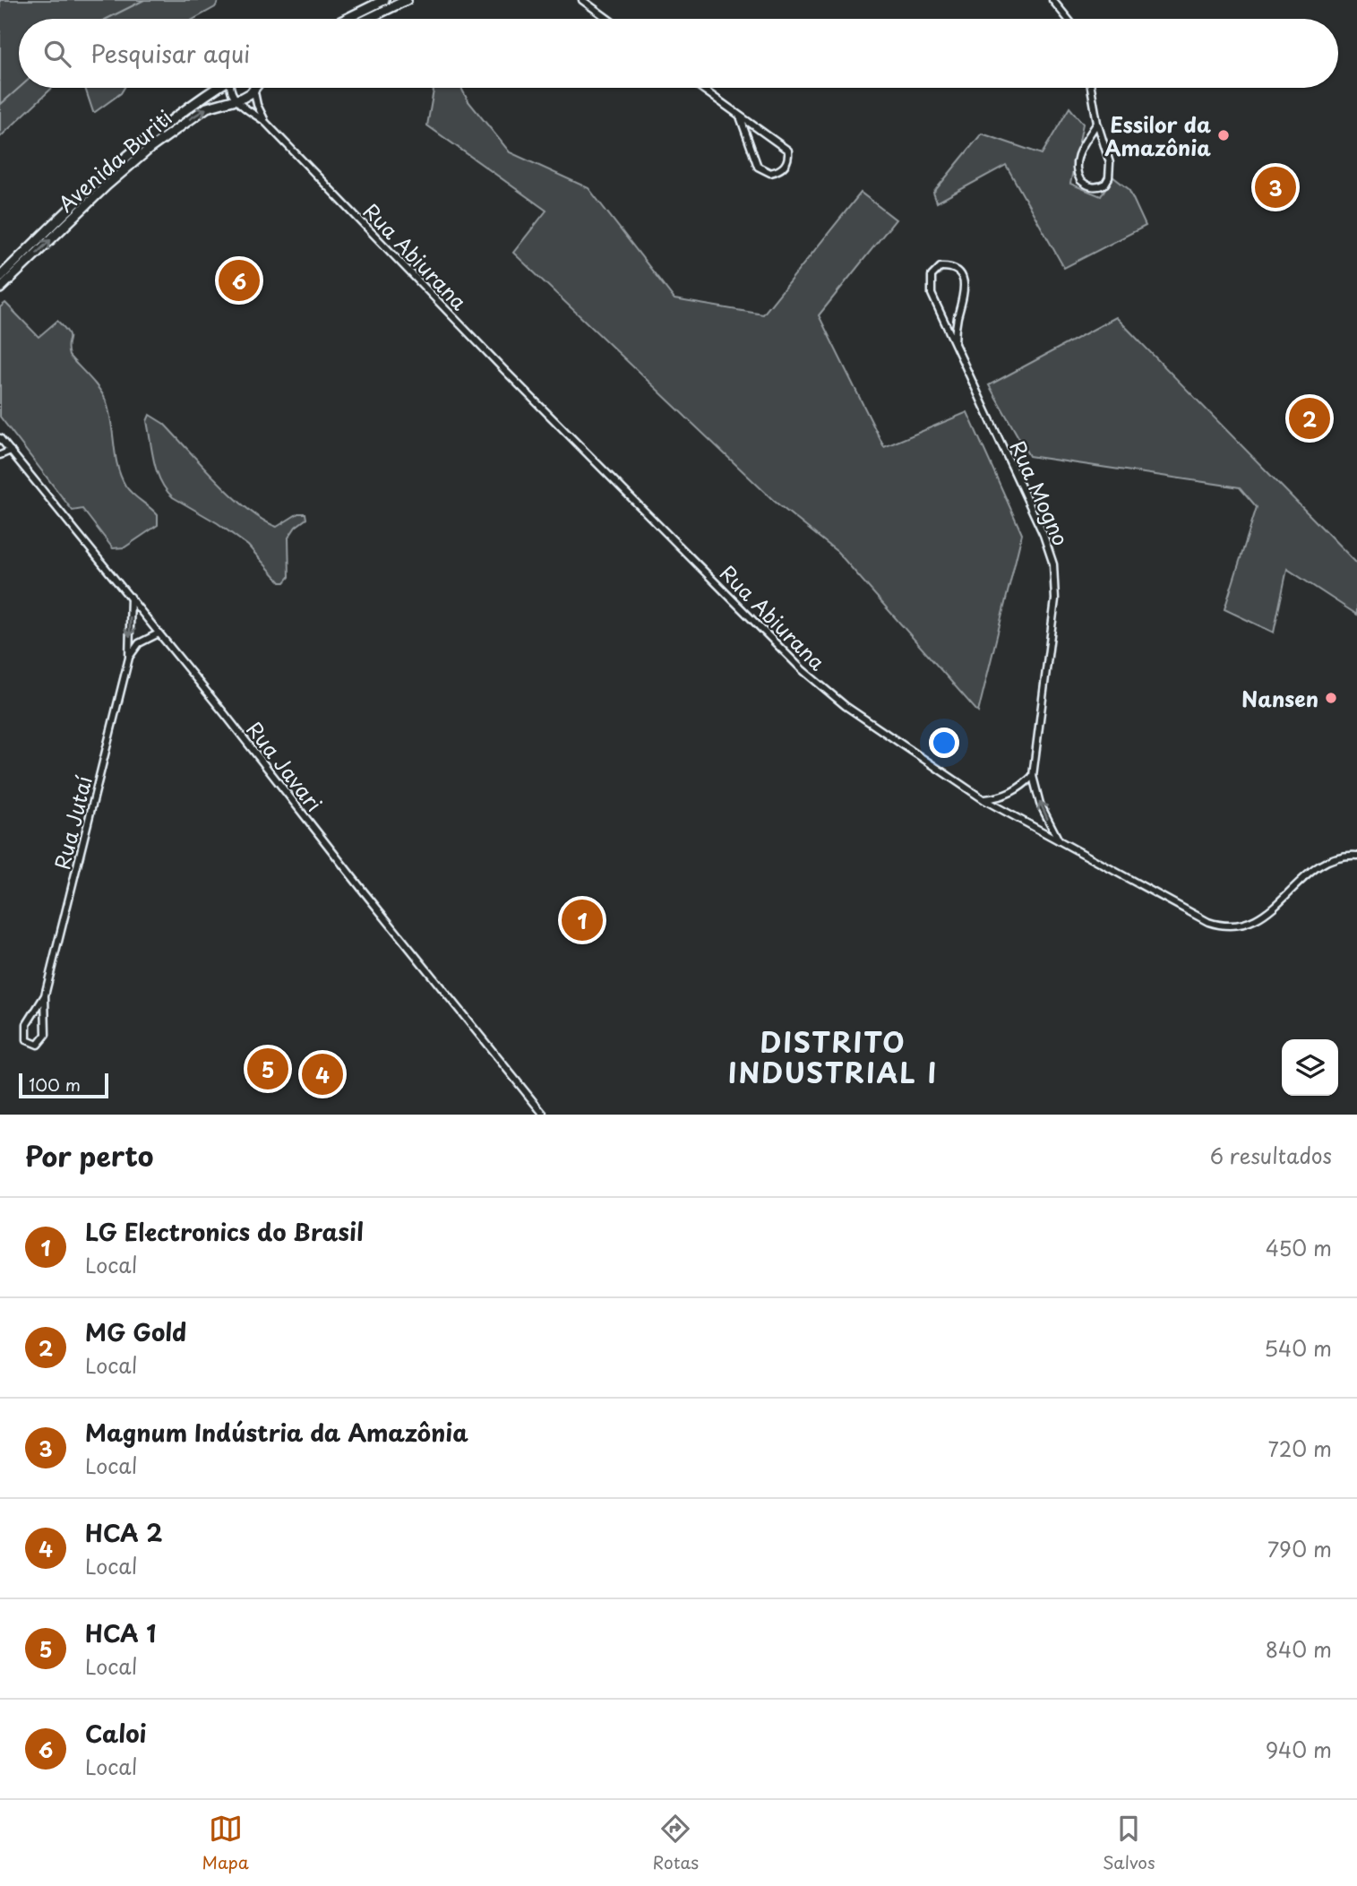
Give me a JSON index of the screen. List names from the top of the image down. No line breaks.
{"streets":{"main road":["Avenida Buriti"],"street":["Rua Abiurana","Rua Mogno","Rua Javari","Rua Jutaí"]},"crossings":[["Avenida Buriti","Rua Abiurana"],["Rua Abiurana","Rua Mogno"],["Rua Javari","Rua Jutaí"]],"districts":["DISTRITO INDUSTRIAL I"],"places":["Essilor da Amazônia","Nansen"],"scale_bar":"100 m","page":{"search":"Pesquisar aqui","pins":["3","6","2","1","5","4"],"scale":"100 m","heading":["Por perto","6 resultados"],"list":[{"mark":"1","name":"LG Electronics do Brasil","note":"Local","value":"450 m"},{"mark":"2","name":"MG Gold","note":"Local","value":"540 m"},{"mark":"3","name":"Magnum Indústria da Amazônia","note":"Local","value":"720 m"},{"mark":"4","name":"HCA 2","note":"Local","value":"790 m"},{"mark":"5","name":"HCA 1","note":"Local","value":"840 m"},{"mark":"6","name":"Caloi","note":"Local","value":"940 m"}],"nav":["Mapa","Rotas","Salvos"]}}
